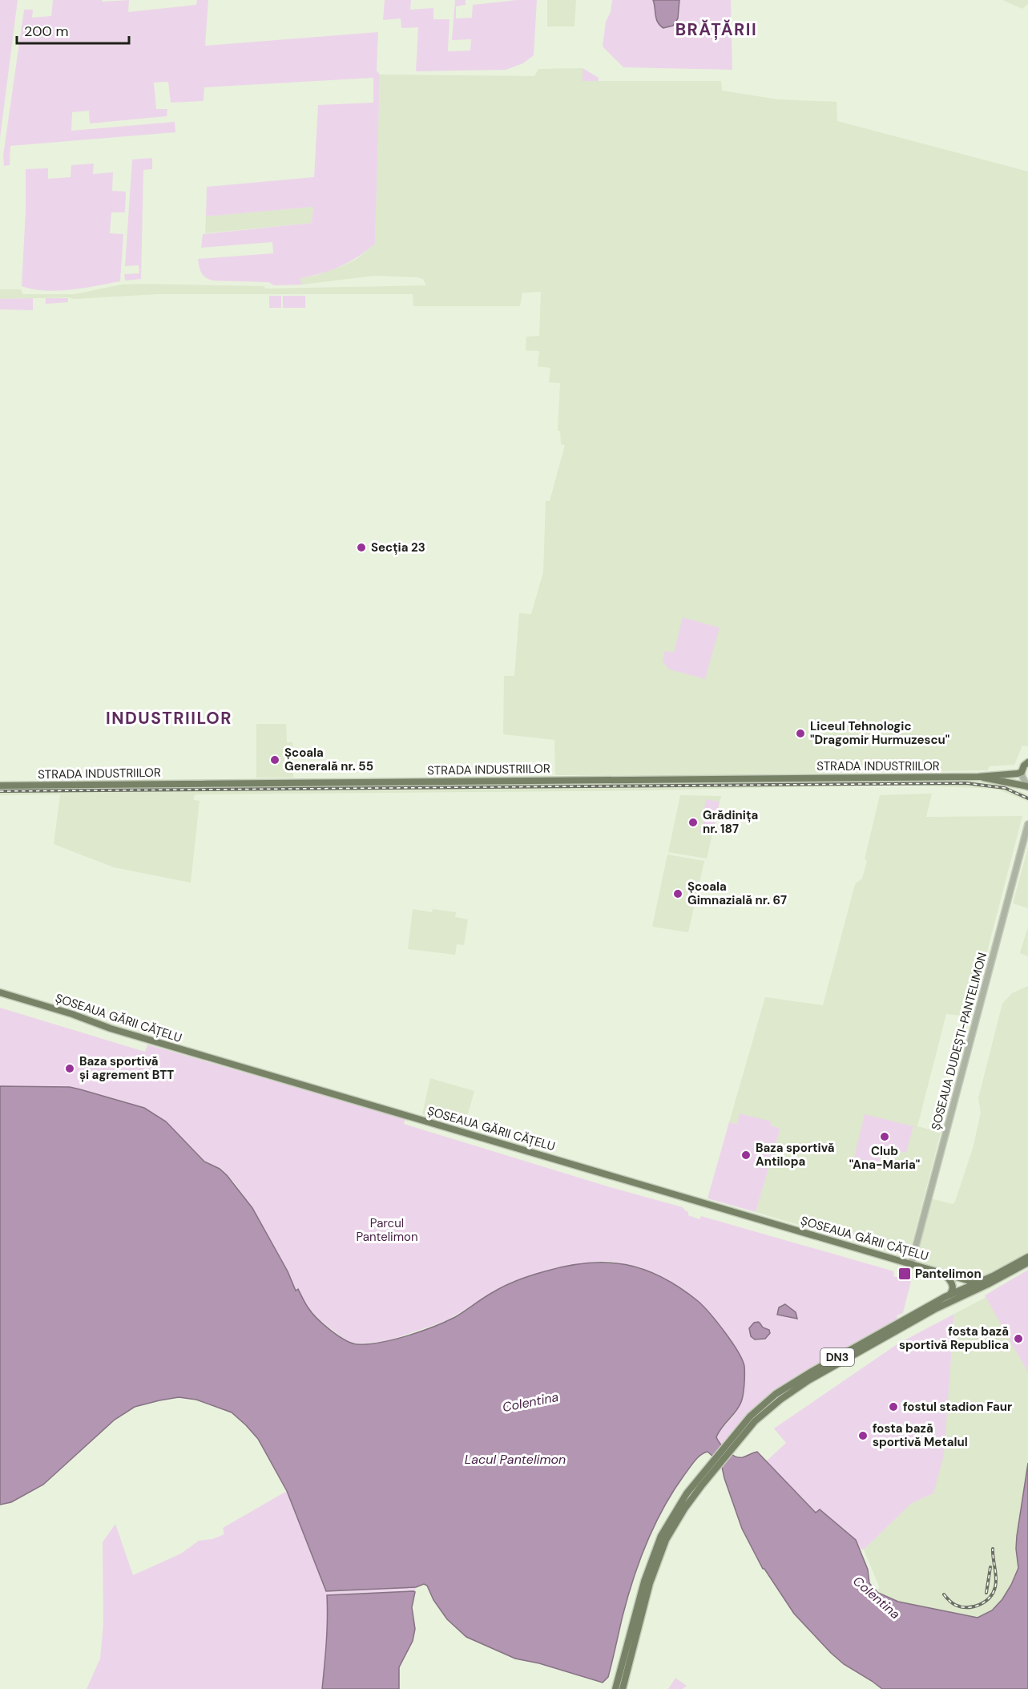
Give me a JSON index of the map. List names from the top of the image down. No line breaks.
{"streets":{"main road":["STRADA INDUSTRIILOR","ȘOSEAUA GĂRII CĂȚELU","DN3"],"street":["ȘOSEAUA DUDEȘTI-PANTELIMON"]},"crossings":[["ȘOSEAUA GĂRII CĂȚELU","ȘOSEAUA DUDEȘTI-PANTELIMON"],["ȘOSEAUA GĂRII CĂȚELU","DN3"]],"districts":["BRĂȚĂRII","INDUSTRIILOR"],"water":["Colentina","Lacul Pantelimon"],"parks":["Parcul Pantelimon"],"places":{"other":["Secția 23","Liceul Tehnologic \"Dragomir Hurmuzescu\"","Școala Generală nr. 55","Grădinița nr. 187","Școala Gimnazială nr. 67","Baza sportivă și agrement BTT","Club \"Ana-Maria\"","Baza sportivă Antilopa","fosta bază sportivă Republica","fostul stadion Faur","fosta bază sportivă Metalul"],"transit":["Pantelimon"]},"scale_bar":"200 m"}
